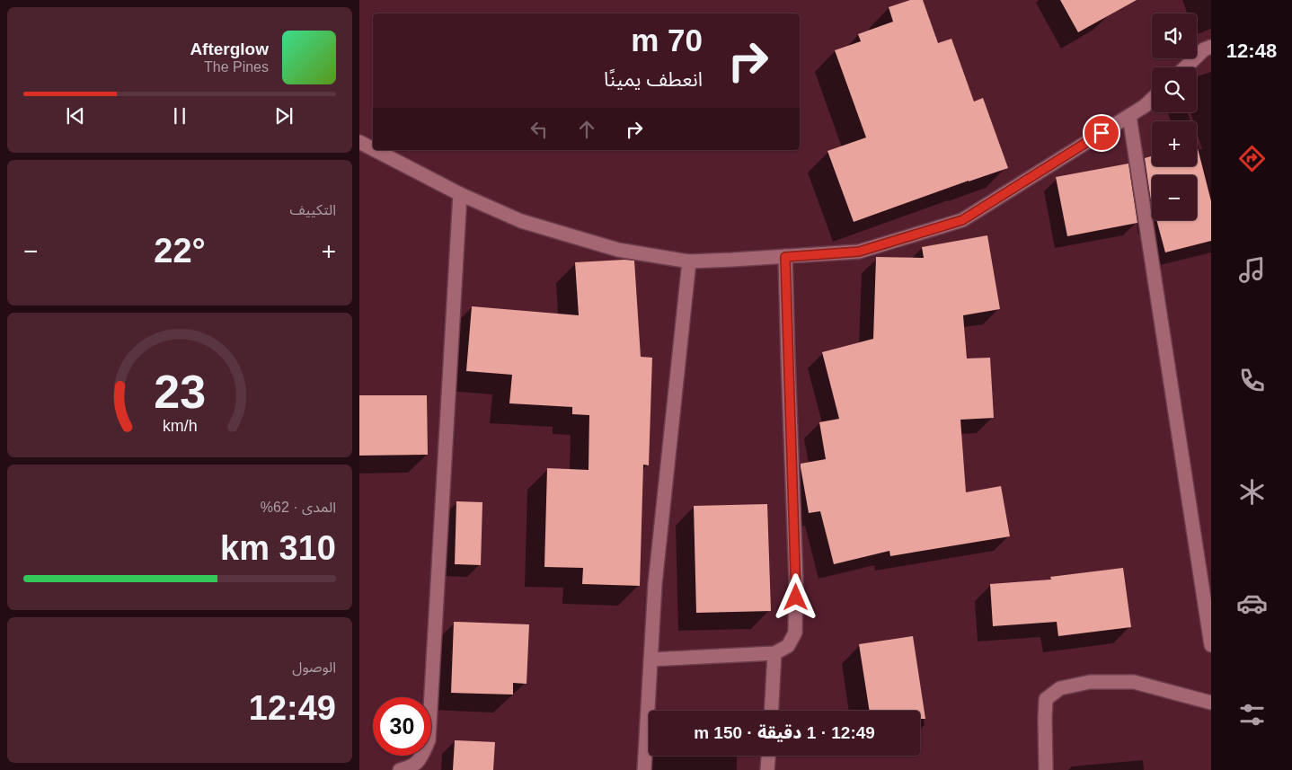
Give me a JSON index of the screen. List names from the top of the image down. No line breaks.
{"page":{"tabs":"12:48","map_buttons":["+","−"],"turn":["70 m","انعطف يمينًا"],"song":["Afterglow","The Pines"],"tile":["التكييف",["المدى · 62%","310 km"],["الوصول","12:49"]],"heat":["−","22°","+"],"limit":"30","trip":"12:49 · 1 دقيقة · 150 m","gauge":["23","km/h"]}}
